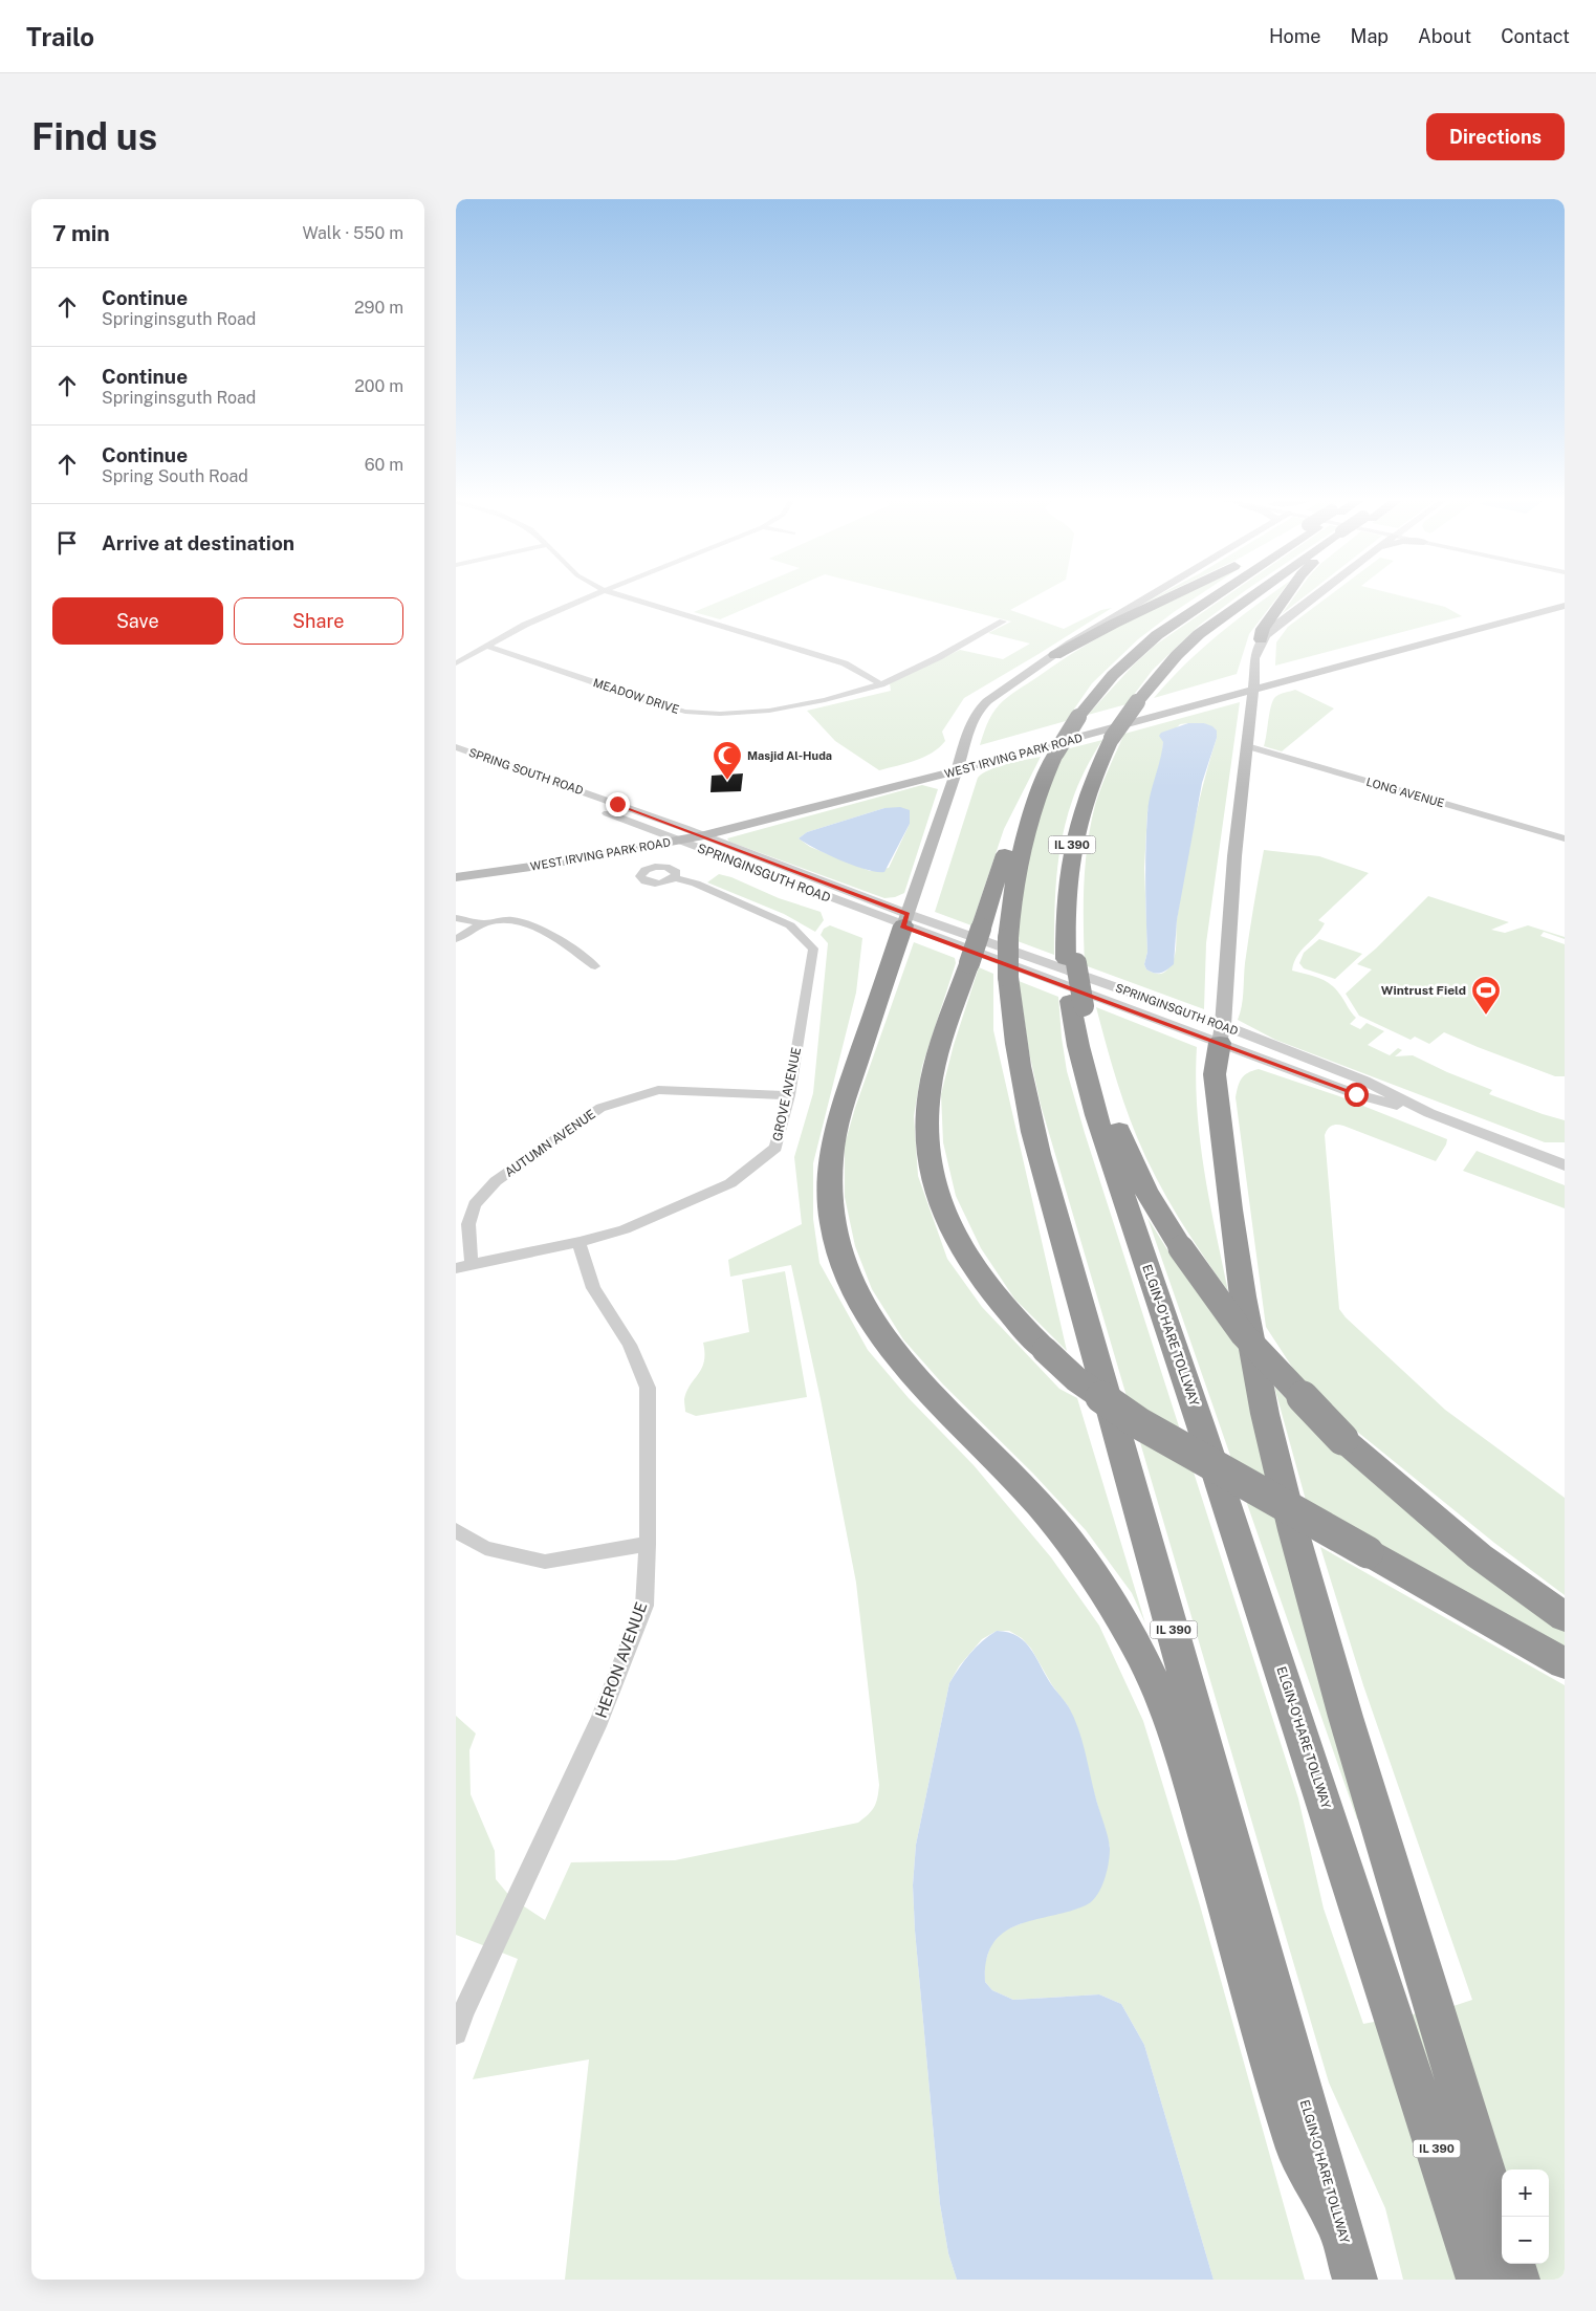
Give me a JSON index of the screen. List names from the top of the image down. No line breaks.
{"streets":{"highway":["IL 390","ELGIN-O'HARE TOLLWAY"],"main road":["WEST IRVING PARK ROAD"],"street":["MEADOW DRIVE","SPRING SOUTH ROAD","LONG AVENUE","SPRINGINSGUTH ROAD","GROVE AVENUE","AUTUMN AVENUE","HERON AVENUE"]},"crossings":[["WEST IRVING PARK ROAD","SPRING SOUTH ROAD"],["WEST IRVING PARK ROAD","SPRINGINSGUTH ROAD"],["SPRING SOUTH ROAD","SPRINGINSGUTH ROAD"],["IL 390","ELGIN-O'HARE TOLLWAY"],["GROVE AVENUE","AUTUMN AVENUE"],["GROVE AVENUE","HERON AVENUE"]],"places":{"mosque":["Masjid Al-Huda"],"sports":["Wintrust Field"]},"page":{"header":"Trailo","nav":["Home","Map","About","Contact"],"buttons":["Directions",["Save","Share"]],"title":"Find us","heading":["7 min","Walk · 550 m"],"list":[["Continue","Springinsguth Road","290 m"],["Continue","Springinsguth Road","200 m"],["Continue","Spring South Road","60 m"],"Arrive at destination"],"map_buttons":["+","−"]}}
